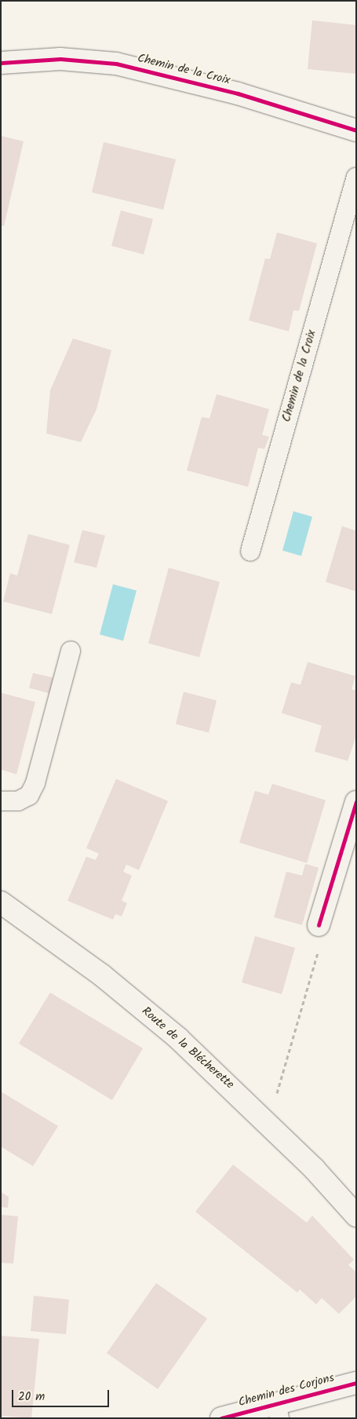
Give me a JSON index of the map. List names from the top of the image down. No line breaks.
{"streets":{"street":["Chemin de la Croix","Route de la Blécherette","Chemin des Corjons"]},"scale_bar":"20 m"}
